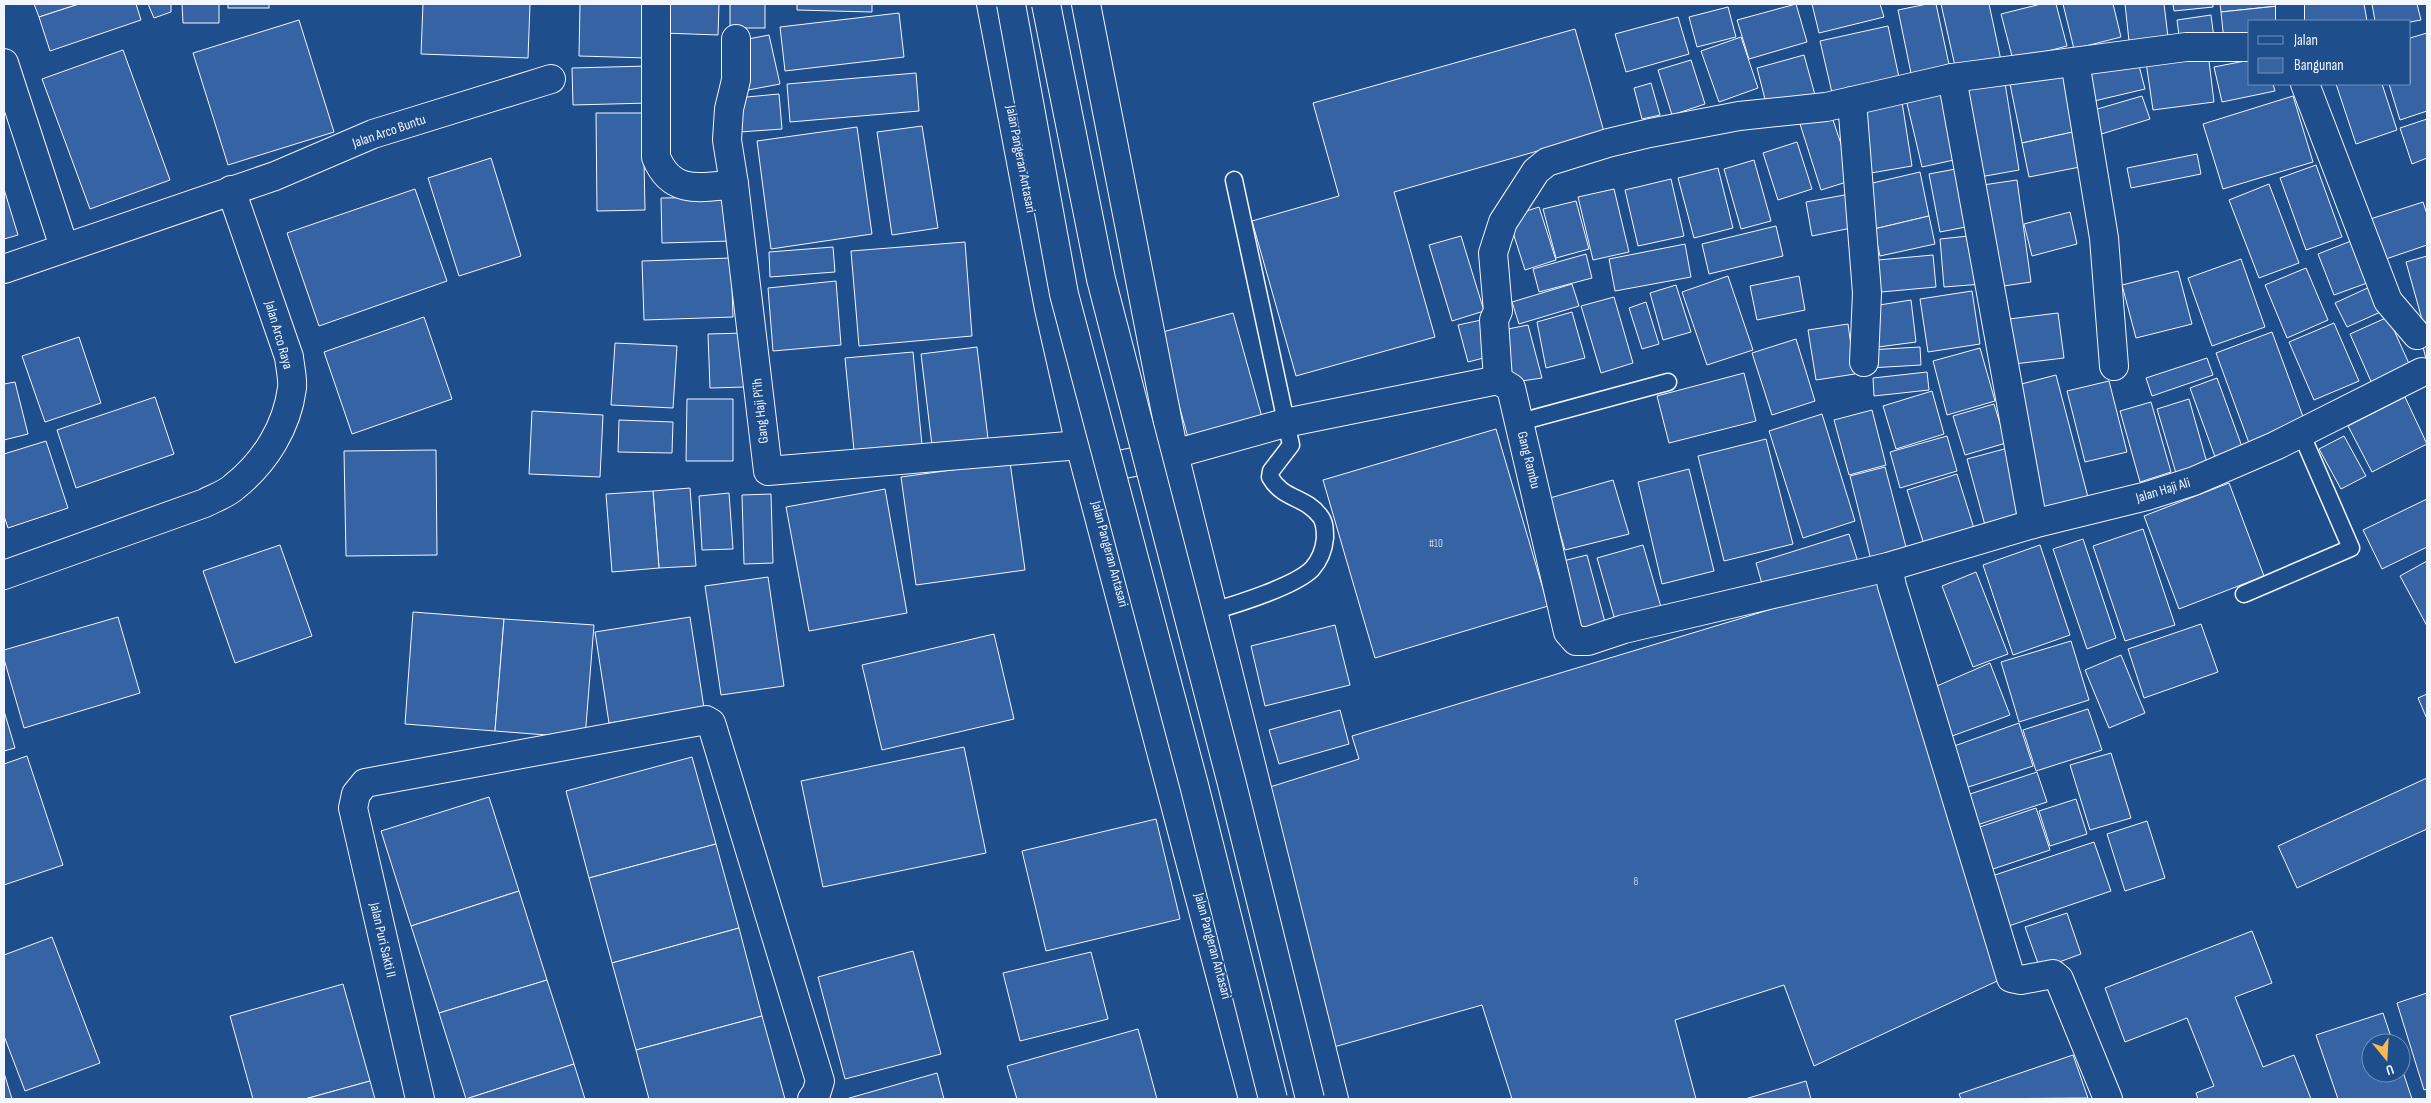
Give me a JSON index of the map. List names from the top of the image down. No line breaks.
{"streets":{"street":["Jalan Arco Buntu","Jalan Pangeran Antasari","Jalan Arco Raya","Gang Haji Pi'ih","Gang Rambu","Jalan Haji Ali","Jalan Puri Sakti II"]},"crossings":[["Jalan Arco Buntu","Jalan Arco Raya"],["Jalan Pangeran Antasari","Gang Haji Pi'ih"],["Gang Rambu","Jalan Haji Ali"]],"house_numbers":["#10","8"],"legend":["Jalan","Bangunan"],"north":"bottom"}
